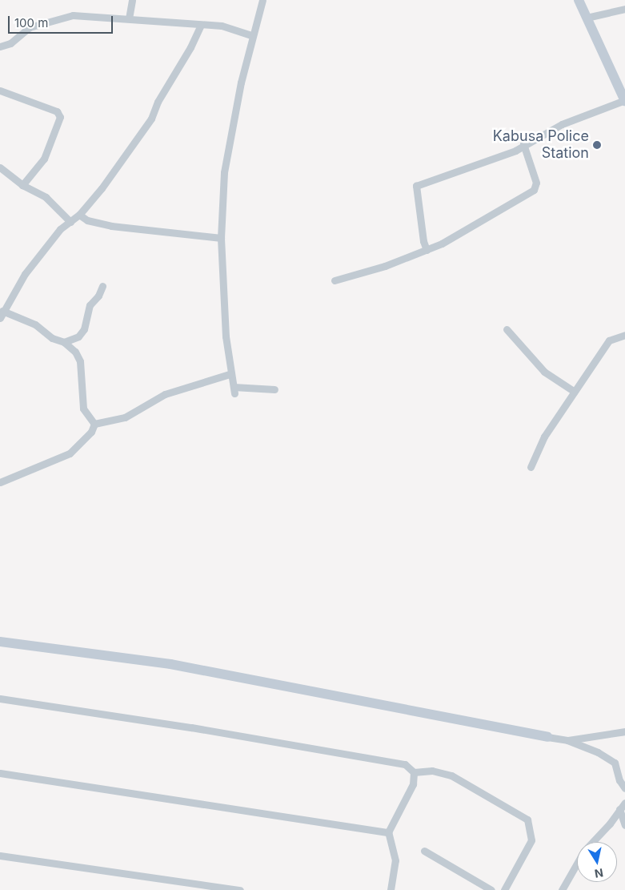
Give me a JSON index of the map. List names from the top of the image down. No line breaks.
{"places":["Kabusa Police Station"],"scale_bar":"100 m","north":"bottom"}
